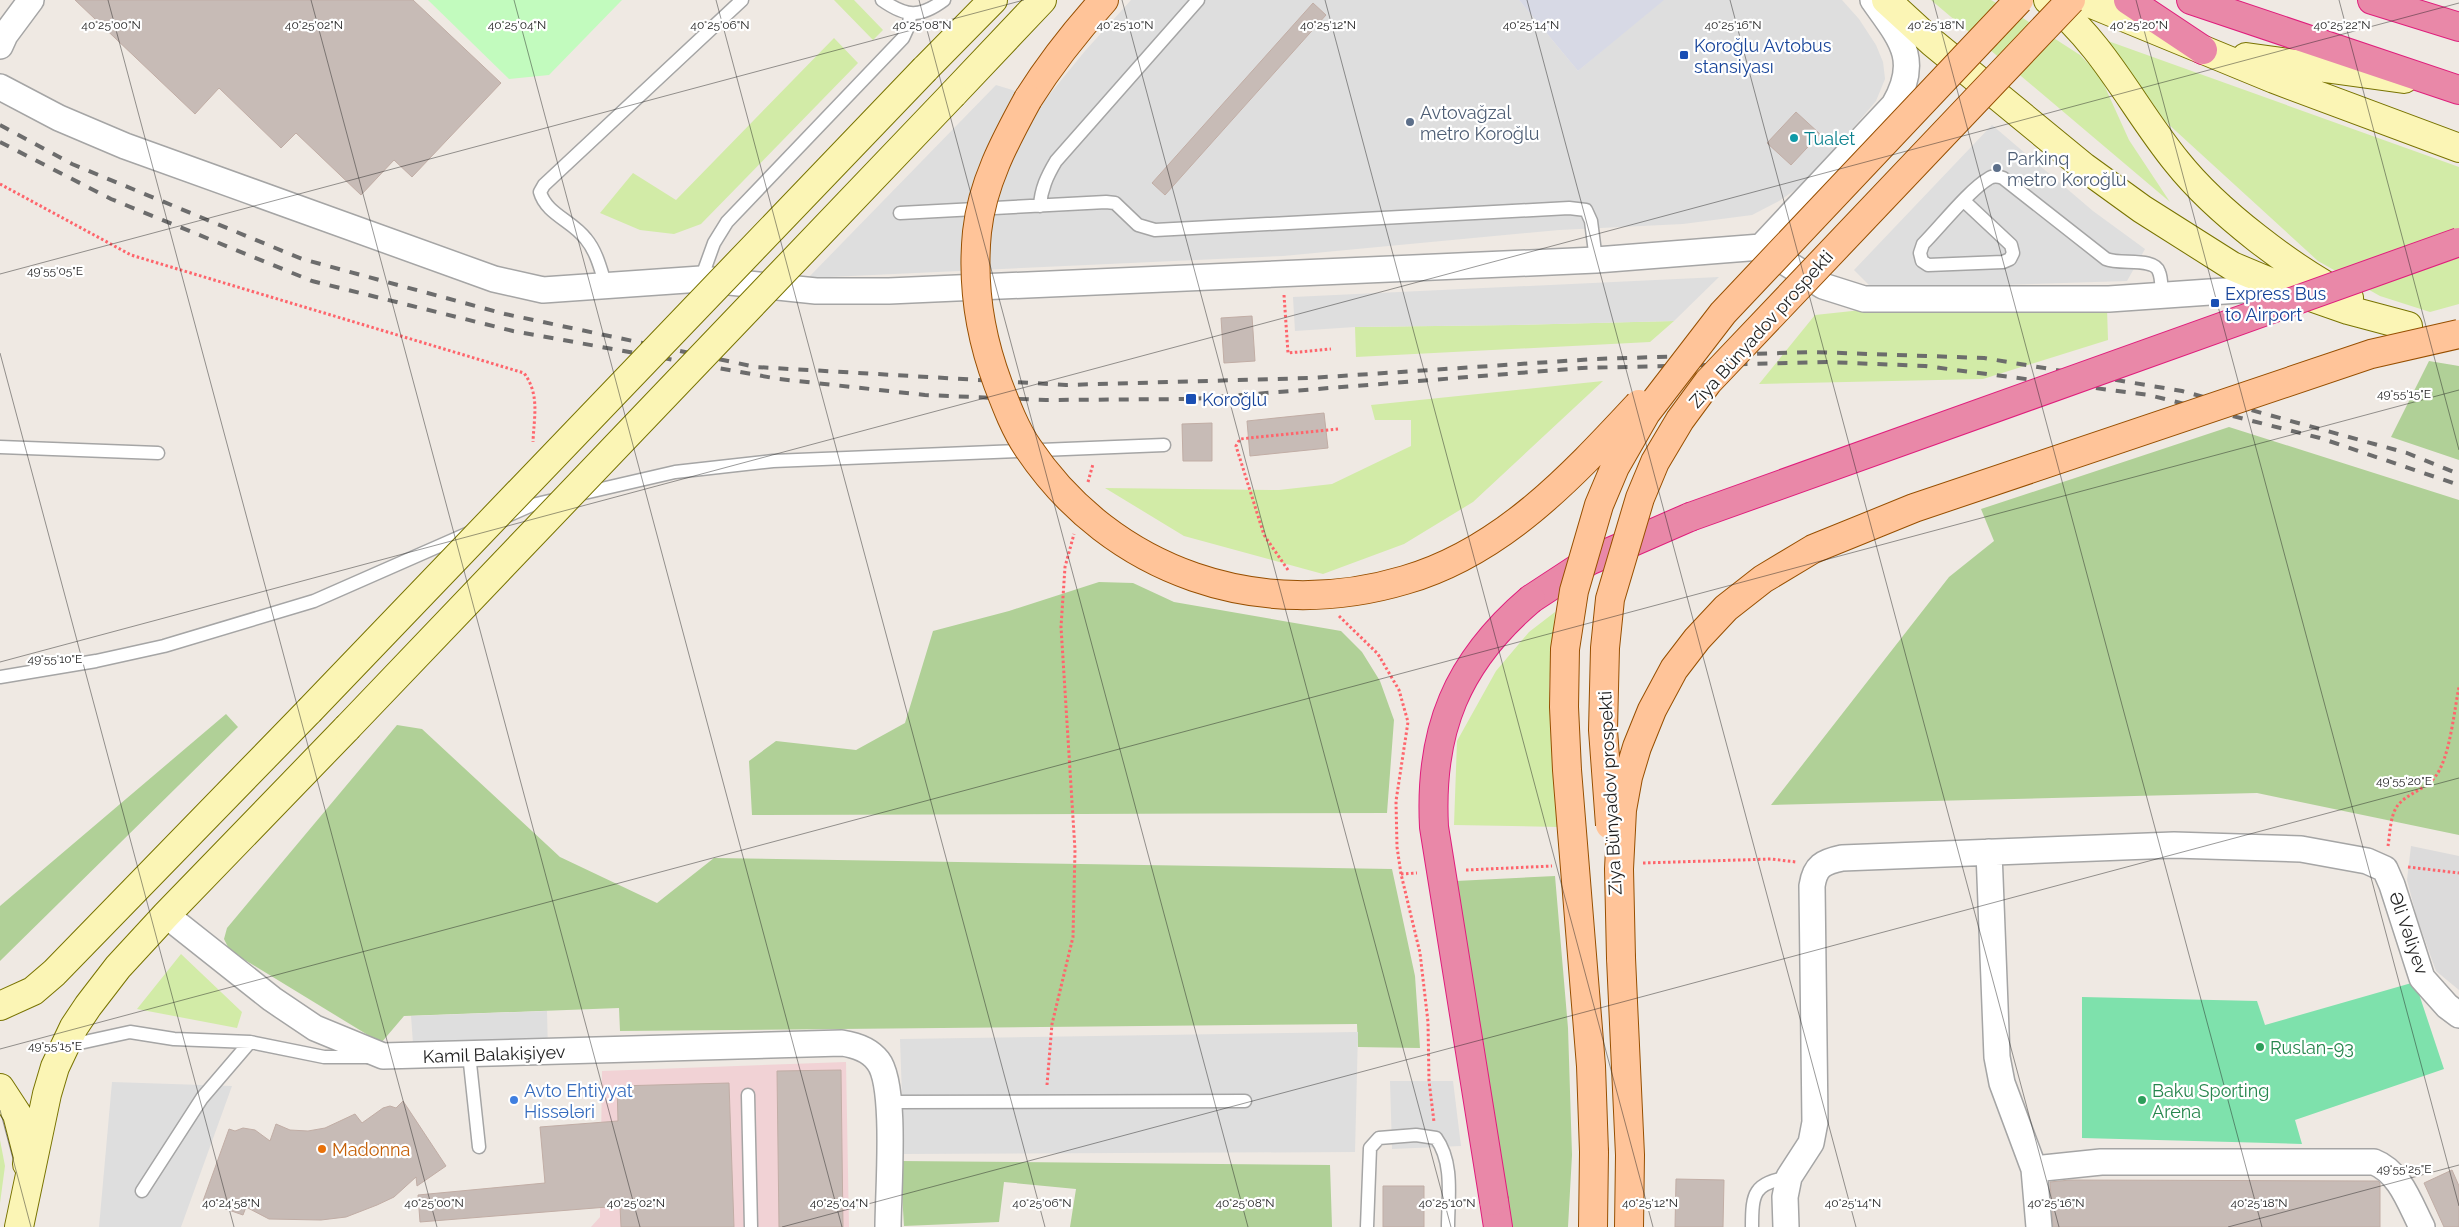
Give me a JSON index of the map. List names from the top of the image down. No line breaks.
{"streets":{"main road":["Ziya Bünyadov prospekti"],"street":["Əli Vəliyev","Kamil Balakişiyev"]},"places":{"transit":["Koroğlu Avtobus stansiyası","Express Bus to Airport","Koroğlu"],"other":["Avtovağzal metro Koroğlu","Tualet","Parkinq metro Koroğlu","Ruslan-93","Avto Ehtiyyat Hissәlәri","Baku Sporting Arena","Madonna"]},"coordinates":["40°25'00\"N","40°25'02\"N","40°25'04\"N","40°25'06\"N","40°25'08\"N","40°25'10\"N","40°25'12\"N","40°25'16\"N","40°25'20\"N","40°25'22\"N","40°25'14\"N","40°25'18\"N","49°55'05\"E","49°55'15\"E","49°55'10\"E","49°55'20\"E","49°55'25\"E","40°24'58\"N"]}
